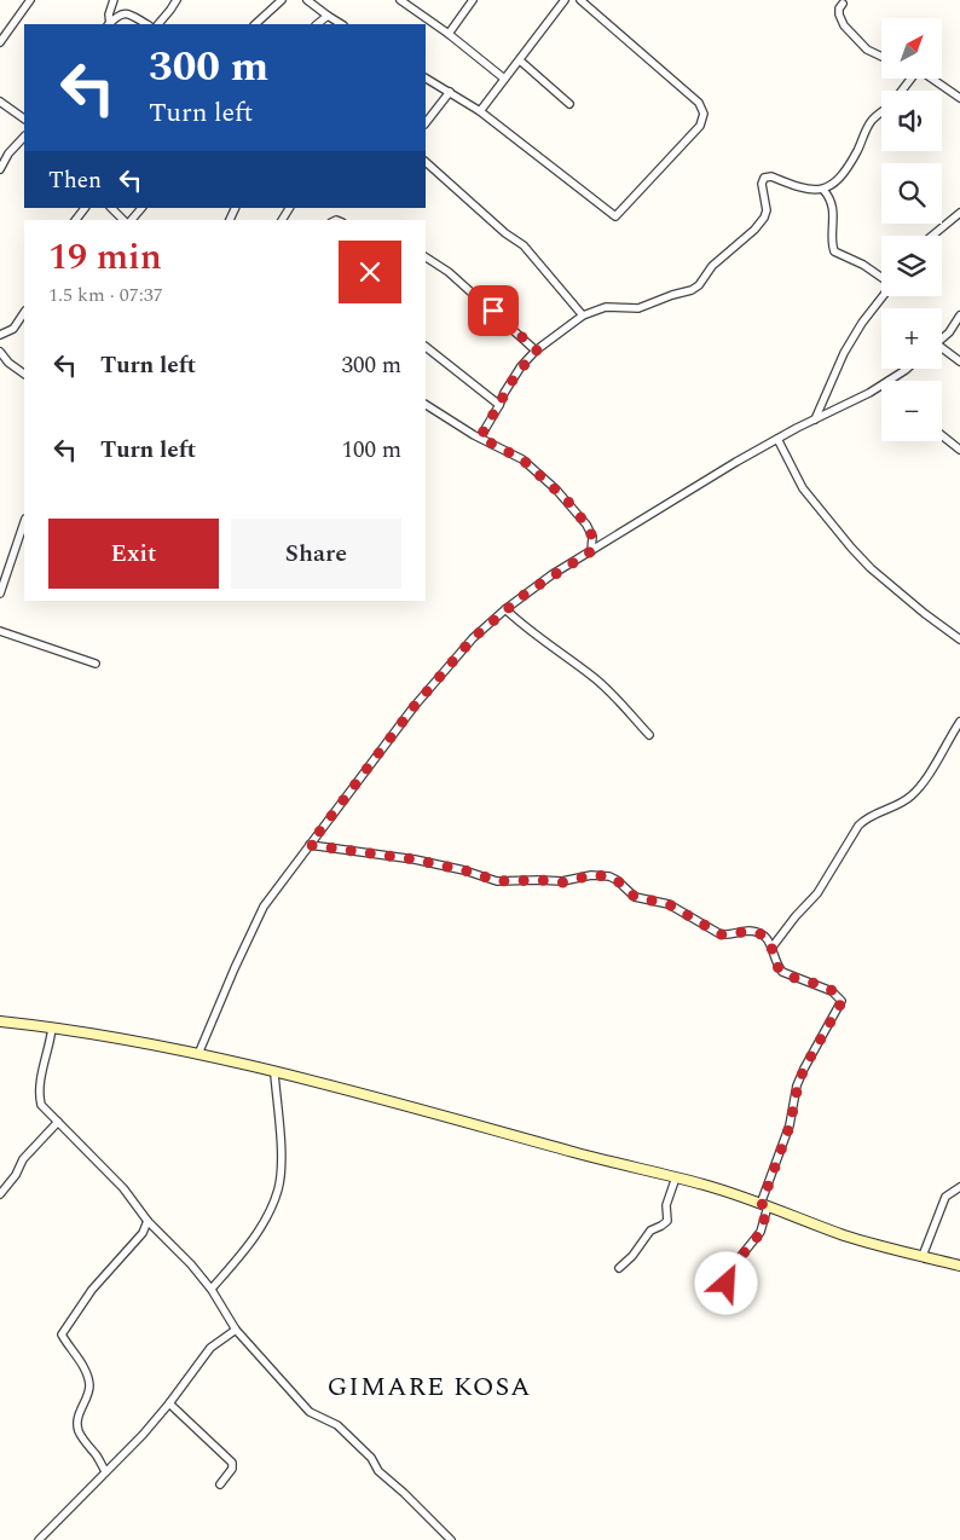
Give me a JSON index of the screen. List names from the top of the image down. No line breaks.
{"districts":["GIMARE KOSA"],"north":"top right","page":{"map_buttons":["+","−"],"turn":["300 m","Turn left"],"then":"Then","heading":["19 min","1.5 km · 07:37"],"list":[{"name":"Turn left","value":"300 m"},{"name":"Turn left","value":"100 m"}],"buttons":["Exit","Share"]}}
